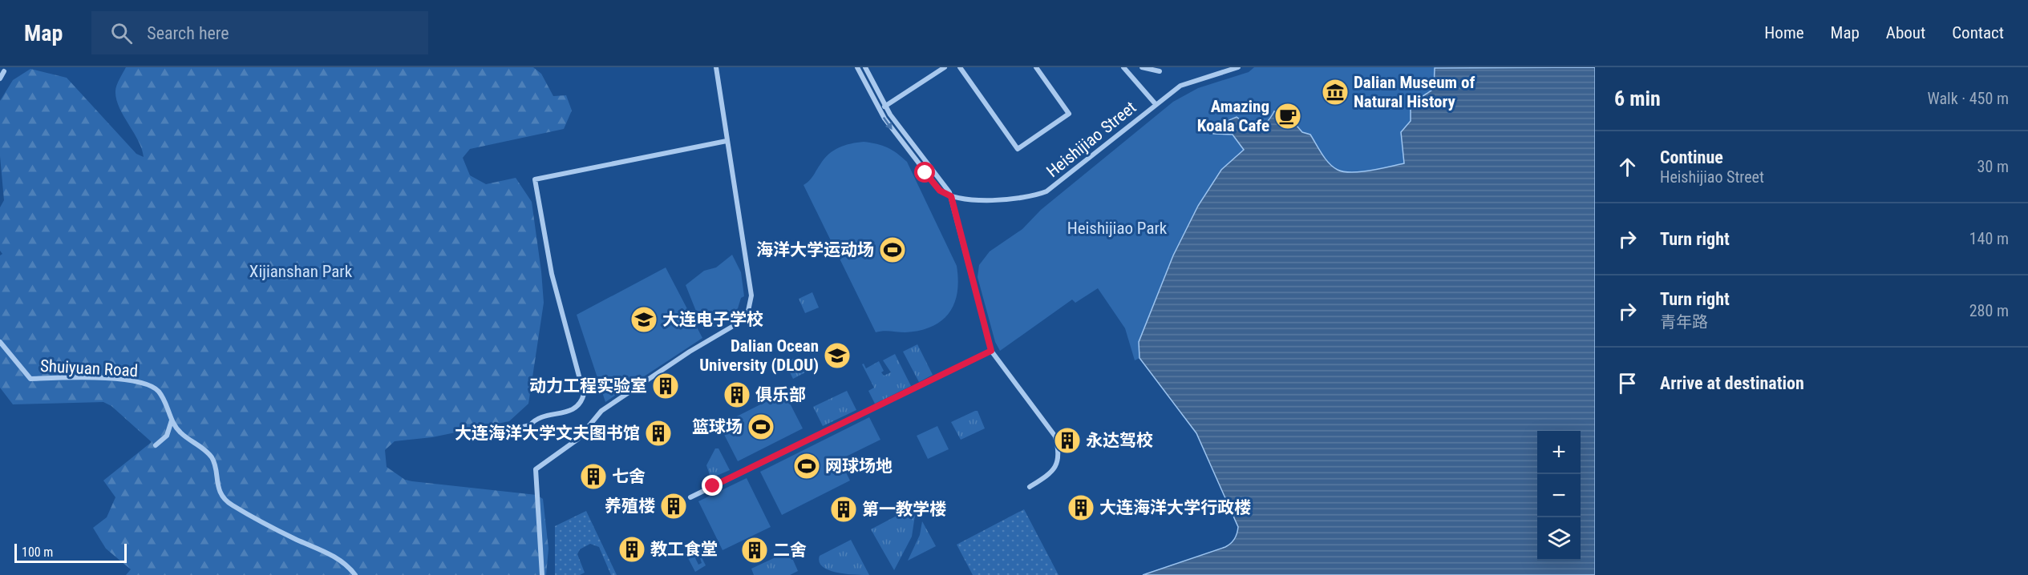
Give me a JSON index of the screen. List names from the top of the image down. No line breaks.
{"streets":{"street":["Heishijiao Street","Shuiyuan Road"]},"parks":["Heishijiao Park","Xijianshan Park"],"places":{"museum":["Dalian Museum of Natural History"],"cafe":["Amazing Koala Cafe"],"sports":["海洋大学运动场","篮球场","网球场地"],"school or university":["大连电子学校","Dalian Ocean University (DLOU)"],"building":["动力工程实验室","俱乐部","大连海洋大学文夫图书馆","永达驾校","七舍","养殖楼","大连海洋大学行政楼","第一教学楼","教工食堂","二舍"]},"scale_bar":"100 m","page":{"header":"Map","search":"Search here","nav":["Home","Map","About","Contact"],"heading":["6 min","Walk · 450 m"],"list":[["Continue","Heishijiao Street","30 m"],["Turn right","140 m"],["Turn right","青年路","280 m"],"Arrive at destination"],"map_buttons":["+","−"],"scale":"100 m"}}
